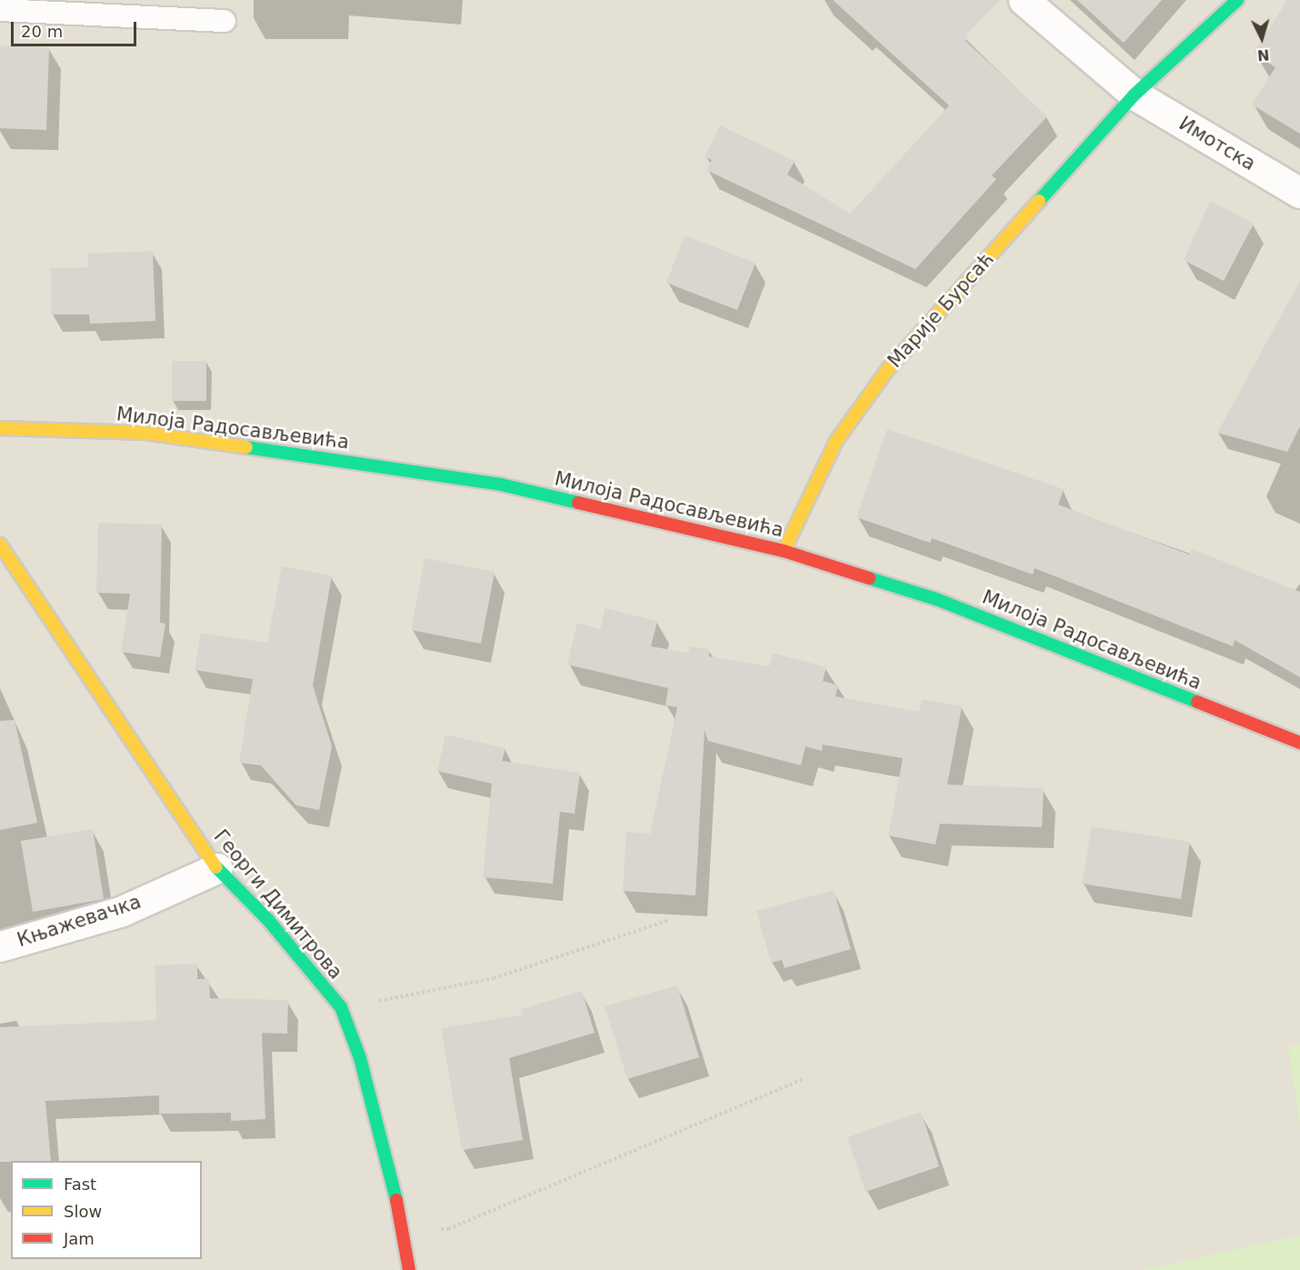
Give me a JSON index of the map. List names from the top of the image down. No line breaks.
{"streets":{"street":["Имотска","Марије Бурсаћ","Милоја Радосављевића","Георги Димитрова","Књажевачка"]},"crossings":[["Имотска","Марије Бурсаћ"],["Марије Бурсаћ","Милоја Радосављевића"],["Георги Димитрова","Књажевачка"]],"legend":["Fast","Slow","Jam"],"scale_bar":"20 m","north":"bottom"}
